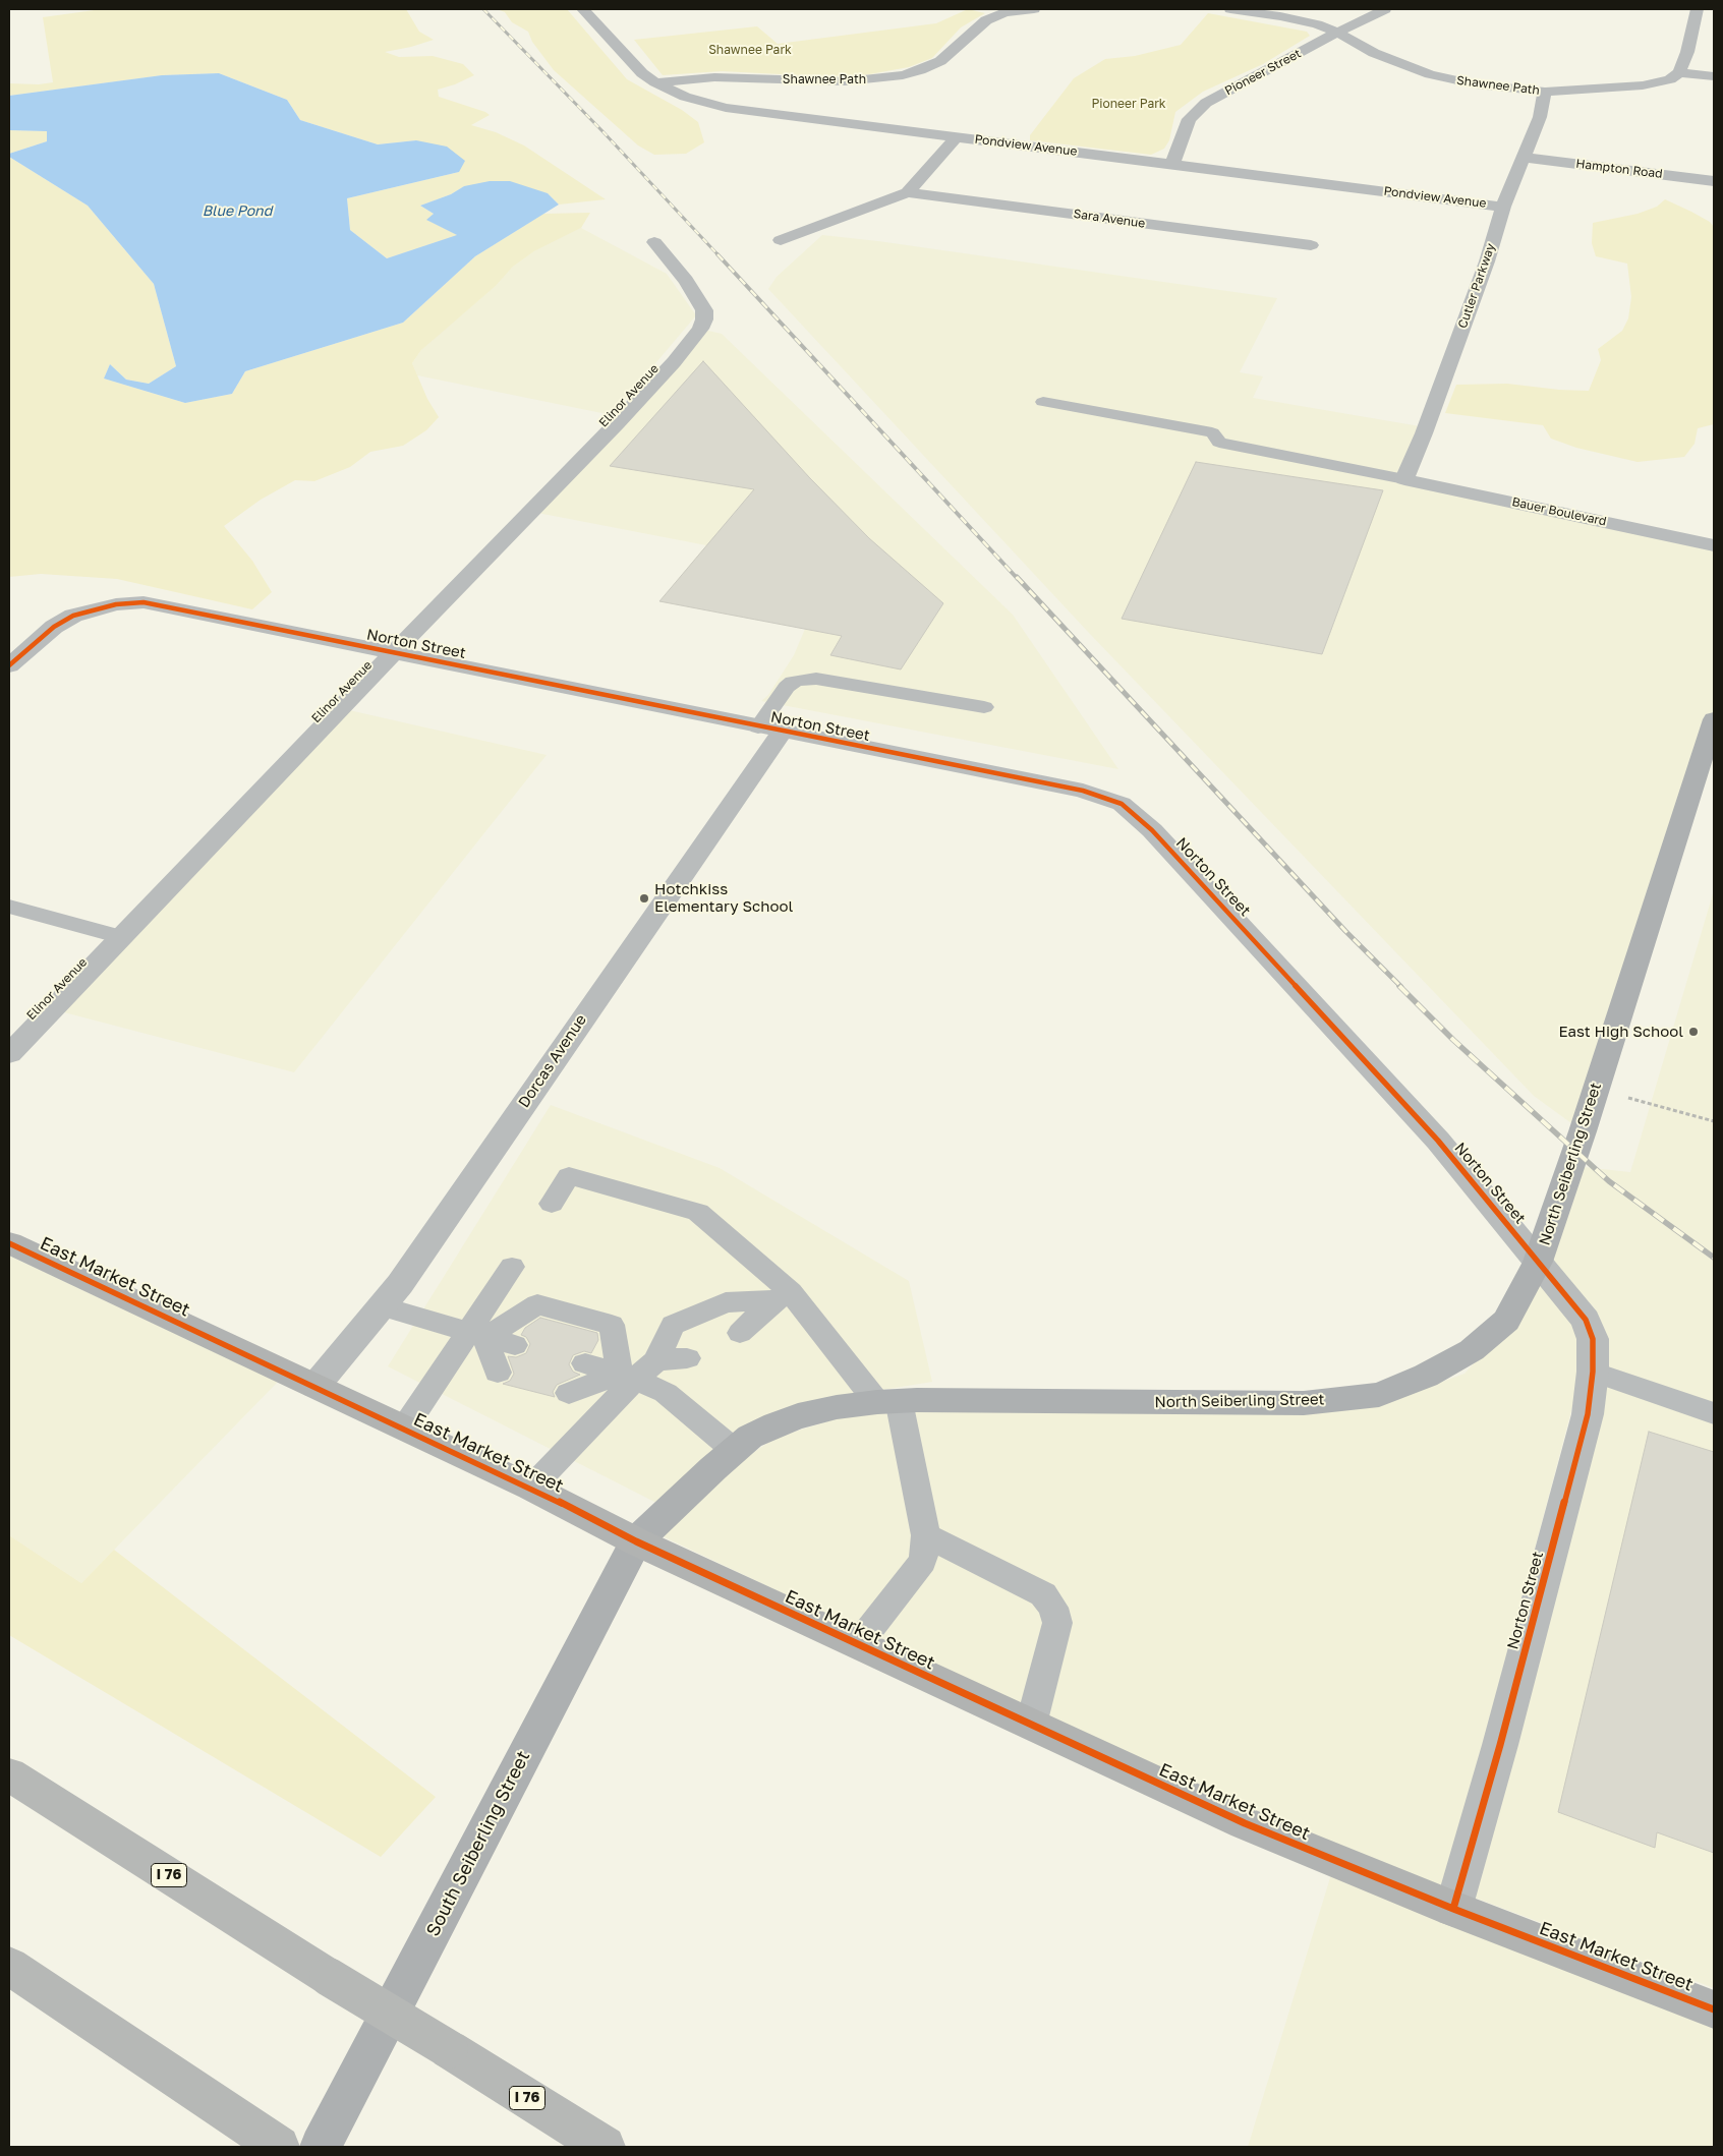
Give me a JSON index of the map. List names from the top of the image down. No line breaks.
{"streets":{"highway":["I 76"],"main road":["East Market Street"],"street":["Pioneer Street","Shawnee Path","Pondview Avenue","Hampton Road","Sara Avenue","Cutler Parkway","Elinor Avenue","Bauer Boulevard","Norton Street","Dorcas Avenue","North Seiberling Street","South Seiberling Street"]},"crossings":[["Pioneer Street","Shawnee Path"],["Pioneer Street","Pondview Avenue"],["Shawnee Path","Pondview Avenue"],["Shawnee Path","Cutler Parkway"],["Pondview Avenue","Cutler Parkway"],["Hampton Road","Cutler Parkway"],["Cutler Parkway","Bauer Boulevard"],["Elinor Avenue","Norton Street"],["Norton Street","Dorcas Avenue"],["Norton Street","North Seiberling Street"],["Norton Street","East Market Street"],["Dorcas Avenue","East Market Street"],["North Seiberling Street","East Market Street"],["North Seiberling Street","South Seiberling Street"],["East Market Street","South Seiberling Street"]],"water":["Blue Pond"],"parks":["Shawnee Park","Pioneer Park"],"places":["Hotchkiss Elementary School","East High School"]}
